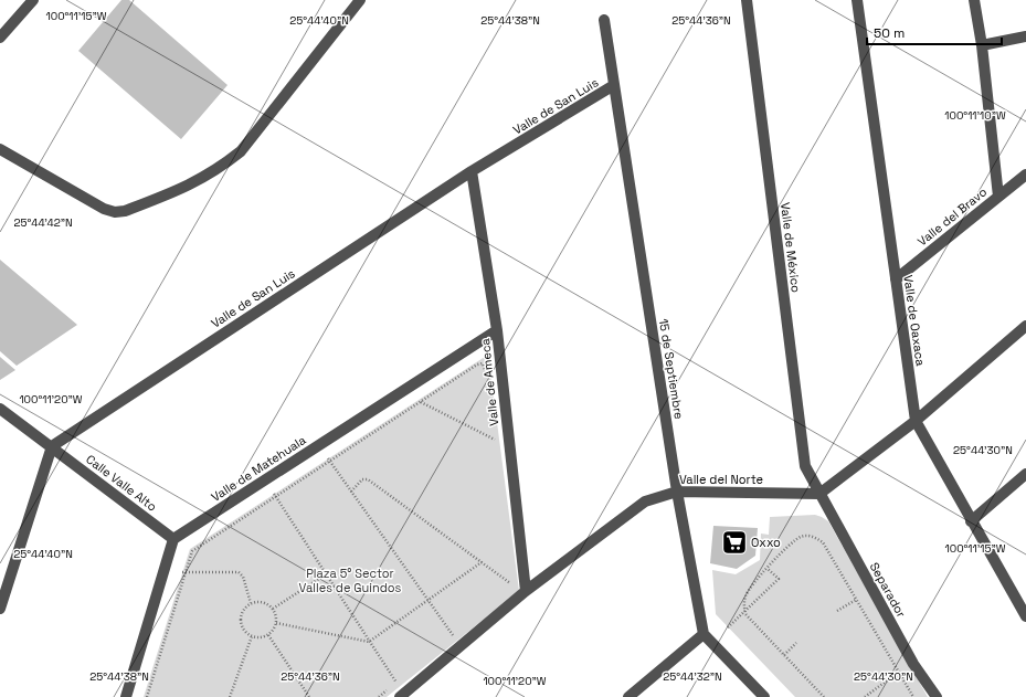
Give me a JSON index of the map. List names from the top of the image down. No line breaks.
{"streets":{"street":["Valle de San Luis","Valle del Bravo","Valle de México","Valle de Oaxaca","15 de Septiembre","Valle de Ameca","Valle de Matehuala","Valle del Norte","Calle Valle Alto","Separador"]},"crossings":[["Valle de San Luis","15 de Septiembre"],["Valle de San Luis","Valle de Ameca"],["Valle de San Luis","Calle Valle Alto"],["Valle del Bravo","Valle de Oaxaca"],["Valle de México","Valle del Norte"],["Valle de México","Separador"],["15 de Septiembre","Valle del Norte"],["Valle de Ameca","Valle de Matehuala"],["Valle de Ameca","Valle del Norte"],["Valle de Matehuala","Calle Valle Alto"],["Valle del Norte","Separador"]],"parks":["Plaza 5° Sector Valles de Guindos"],"places":{"supermarket":["Oxxo"]},"scale_bar":"50 m","coordinates":["100°11'15\"W","25°44'38\"N","25°44'36\"N","25°44'40\"N","100°11'10\"W","25°44'42\"N","100°11'20\"W","25°44'30\"N","25°44'32\"N"]}
